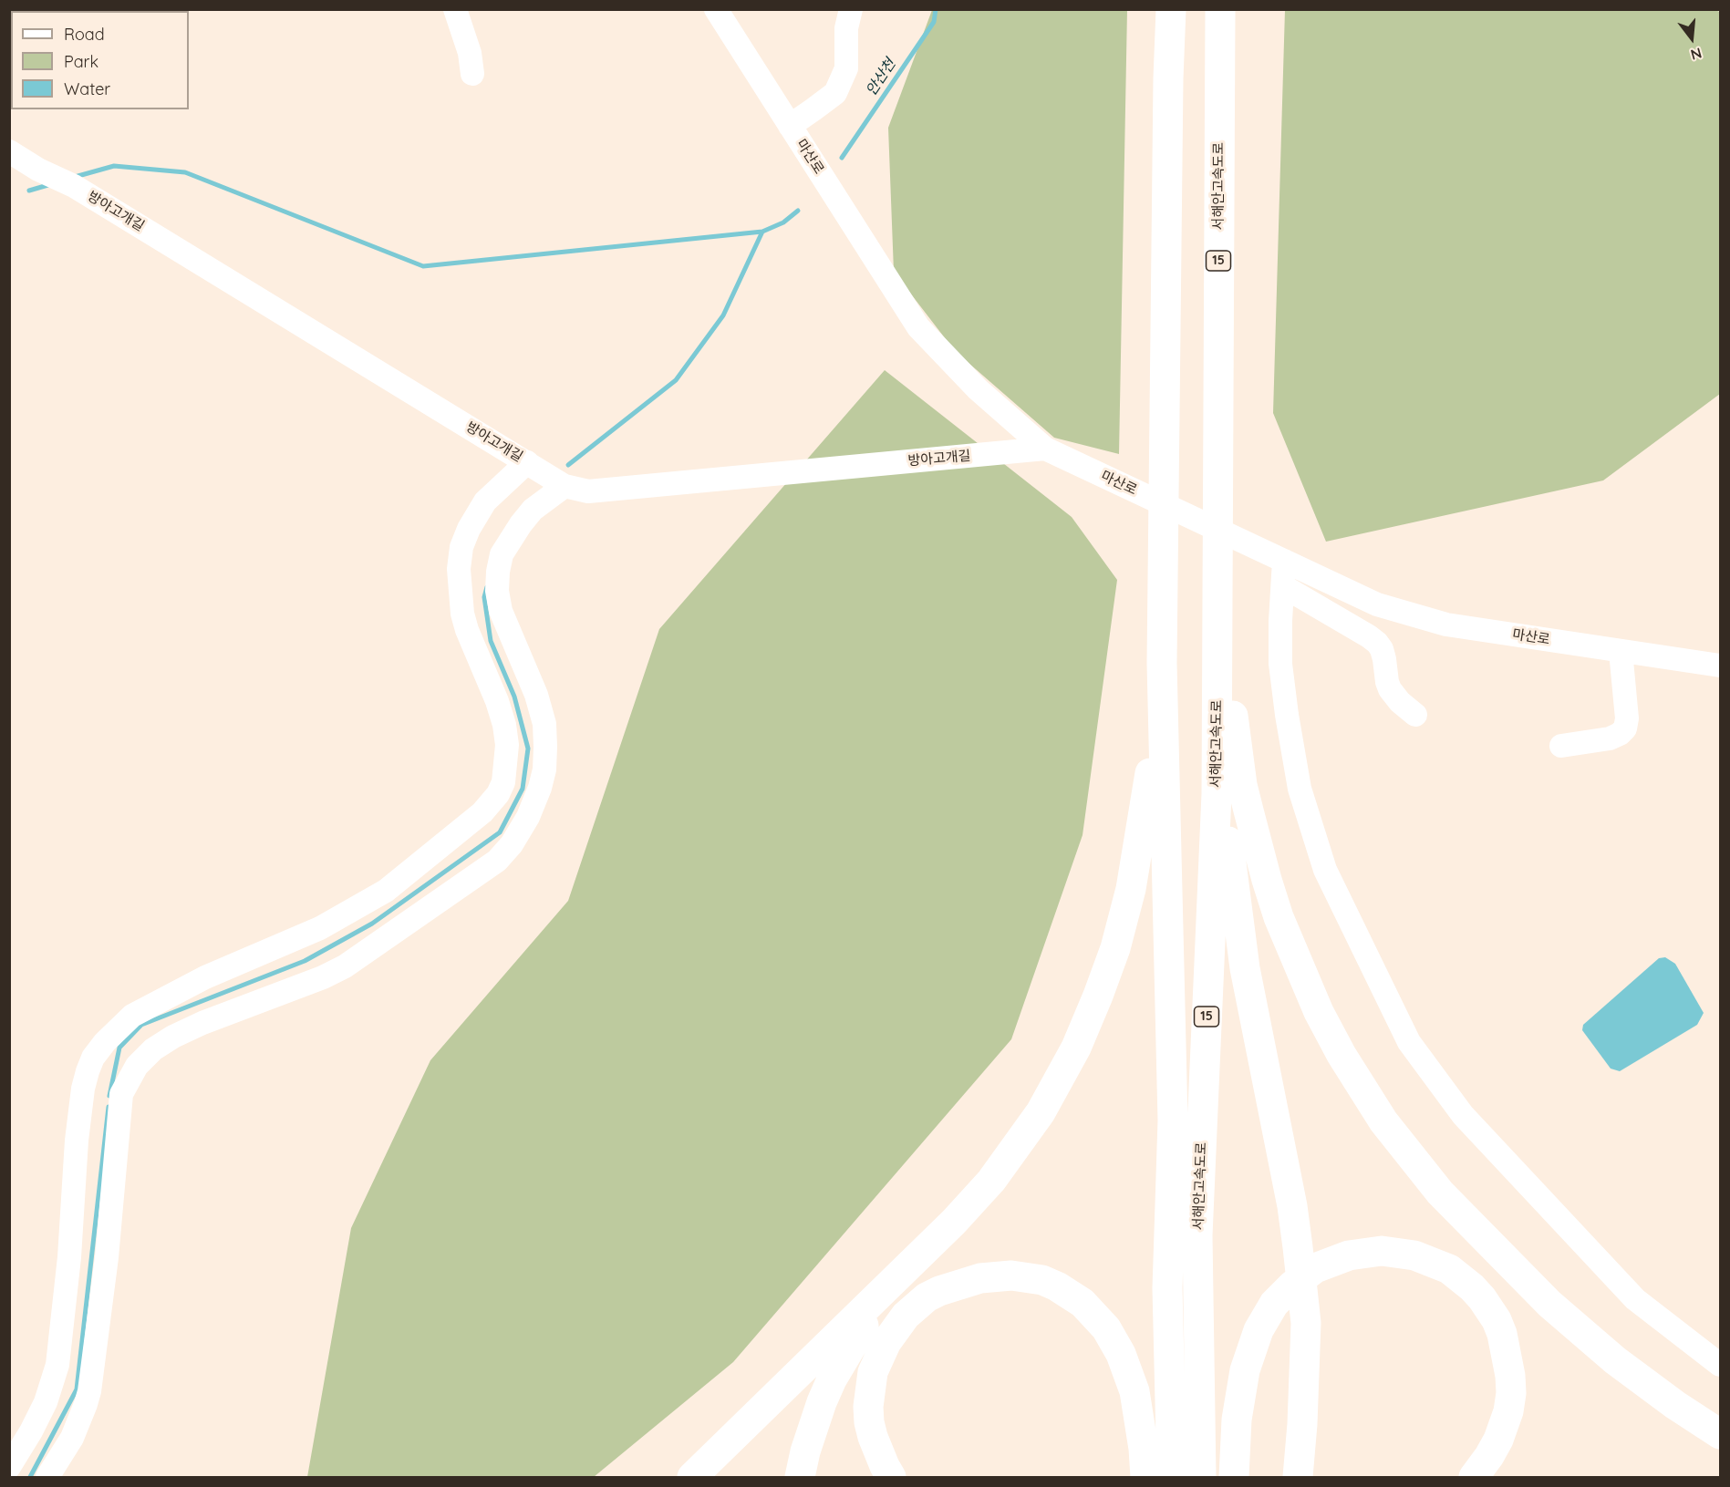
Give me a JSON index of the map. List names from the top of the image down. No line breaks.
{"streets":{"highway":["서해안고속도로","15"],"street":["마산로","방아고개길"]},"crossings":[["마산로","방아고개길"]],"water":["안산천"],"legend":["Road","Park","Water"],"north":"bottom"}
